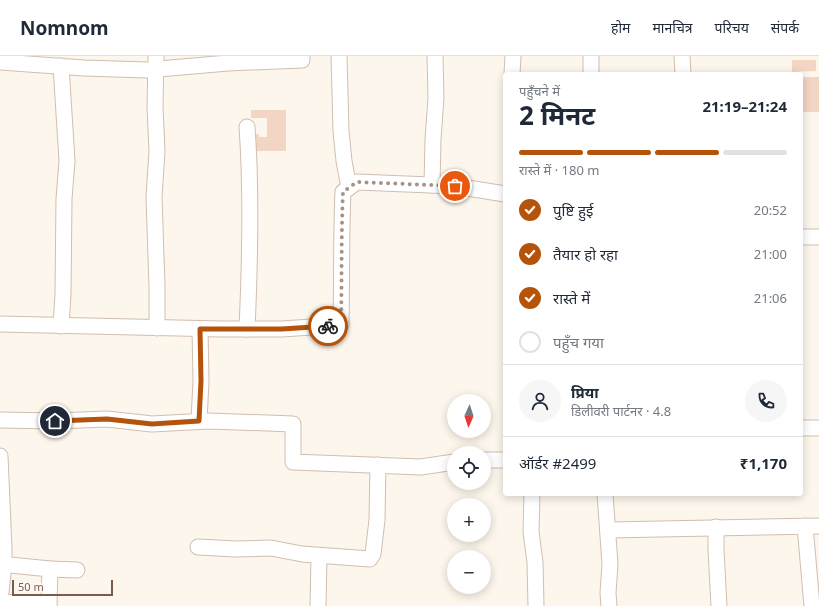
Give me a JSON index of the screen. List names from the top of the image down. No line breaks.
{"scale_bar":"50 m","north":"bottom","page":{"header":"Nomnom","nav":["होम","मानचित्र","परिचय","संपर्क"],"heading":["2 मिनट","पहुँचने में","21:19–21:24"],"panel":["प्रिया","डिलीवरी पार्टनर · 4.8","ऑर्डर #2499","₹1,170"],"bar":"रास्ते में · 180 m","list":[["पुष्टि हुई","20:52"],["तैयार हो रहा","21:00"],["रास्ते में","21:06"],"पहुँच गया"],"map_buttons":["+","−"],"scale":"50 m"}}
